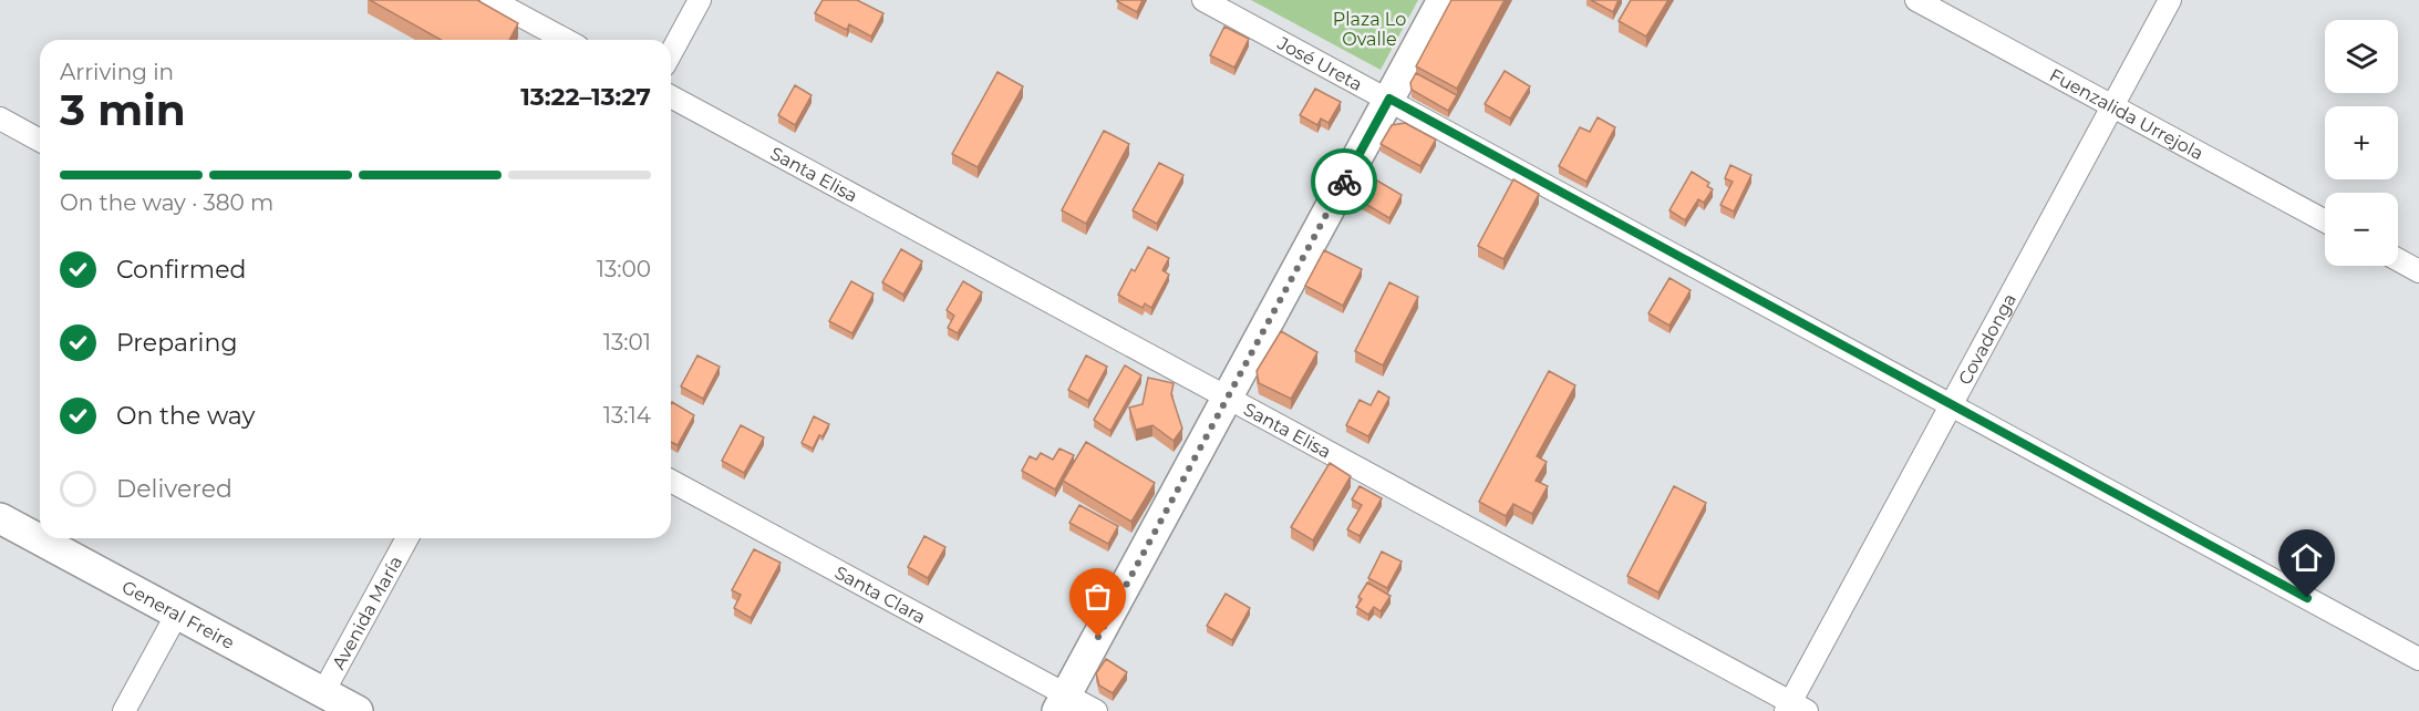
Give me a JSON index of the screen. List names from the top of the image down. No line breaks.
{"streets":{"street":["José Ureta","Fuenzalida Urrejola","Santa Elisa","Covadonga","Santa Clara","Avenida María","General Freire"]},"crossings":[["José Ureta","Covadonga"],["Fuenzalida Urrejola","Covadonga"],["Santa Elisa","Covadonga"],["Avenida María","General Freire"]],"parks":["Plaza Lo Ovalle"],"page":{"map_buttons":["+","−"],"heading":["3 min","Arriving in","13:22–13:27"],"bar":"On the way · 380 m","list":[["Confirmed","13:00"],["Preparing","13:01"],["On the way","13:14"],"Delivered"]}}
